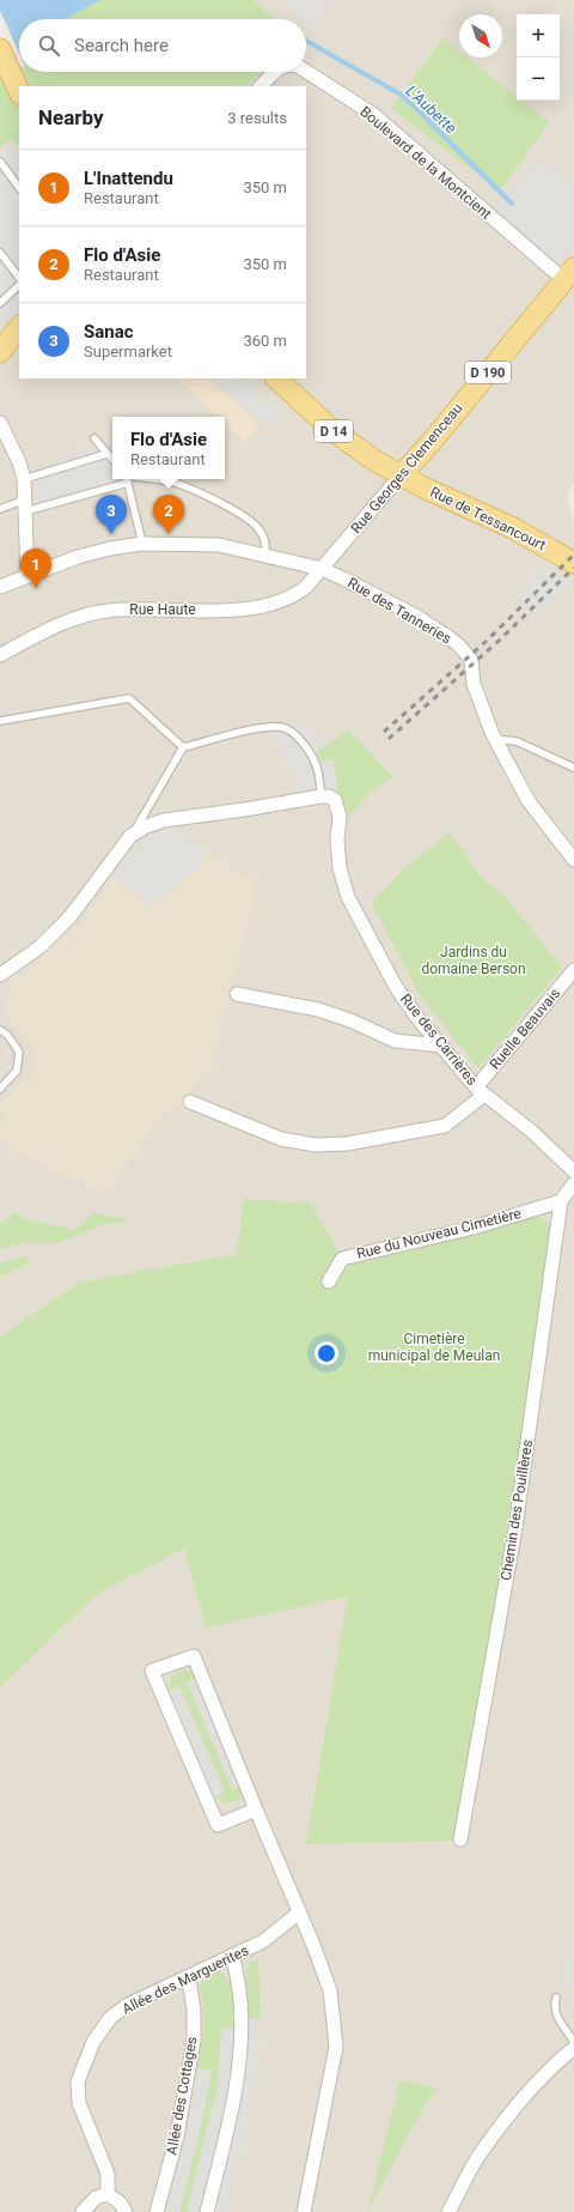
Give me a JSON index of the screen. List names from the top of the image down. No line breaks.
{"streets":{"main road":["D 190","D 14","Rue Georges Clemenceau","Rue de Tessancourt"],"street":["Boulevard de la Montcient","Rue Haute","Rue des Tanneries","Ruelle Beauvais","Rue des Carrières","Rue du Nouveau Cimetière","Chemin des Pouillères","Allée des Marguerites","Allée des Cottages"]},"crossings":[["Boulevard de la Montcient","Rue Georges Clemenceau"],["D 14","Rue Georges Clemenceau"],["D 14","Rue de Tessancourt"],["Rue Georges Clemenceau","Rue de Tessancourt"],["Rue Georges Clemenceau","Rue Haute"],["Rue Georges Clemenceau","Rue des Tanneries"],["Rue Haute","Rue des Tanneries"],["Ruelle Beauvais","Rue des Carrières"],["Rue du Nouveau Cimetière","Chemin des Pouillères"],["Allée des Marguerites","Allée des Cottages"]],"water":["L'Aubette"],"parks":["Jardins du domaine Berson","Cimetière municipal de Meulan"],"north":"bottom right","page":{"map_buttons":["+","−"],"search":"Search here","heading":["Nearby","3 results"],"list":[{"mark":"1","name":"L'Inattendu","note":"Restaurant","value":"350 m"},{"mark":"2","name":"Flo d'Asie","note":"Restaurant","value":"350 m"},{"mark":"3","name":"Sanac","note":"Supermarket","value":"360 m"}],"popup":["Flo d'Asie","Restaurant"],"pins":["2","3","1"]}}
